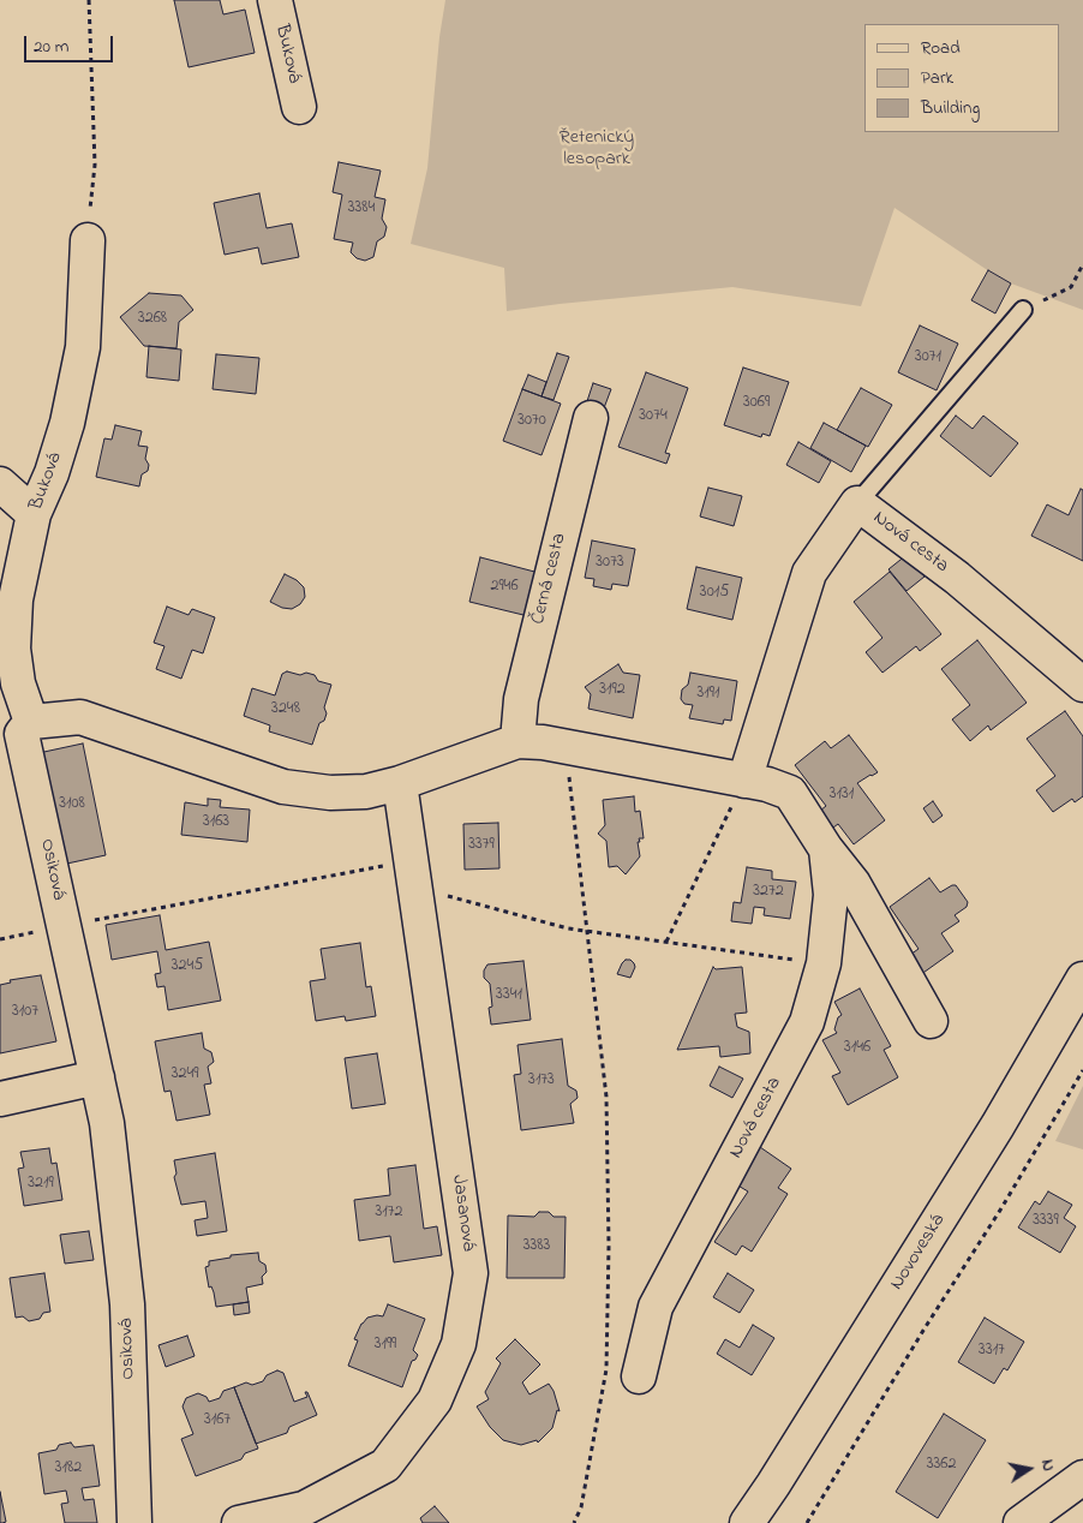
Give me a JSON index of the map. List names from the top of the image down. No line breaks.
{"streets":{"street":["Buková","Nová cesta","Černá cesta","Osiková","Jasanová","Novoveská"]},"crossings":[["Buková","Osiková"],["Nová cesta","Černá cesta"]],"parks":["Řetenický lesopark"],"house_numbers":["3384","3268","3071","3069","3074","3070","3073","2946","3015","3192","3191","3248","3131","3108","3163","3379","3272","3245","3341","3107","3146","3249","3173","3219","3172","3339","3383","3199","3317","3167","3362","3182"],"legend":["Road","Park","Building"],"scale_bar":"20 m","north":"right"}
